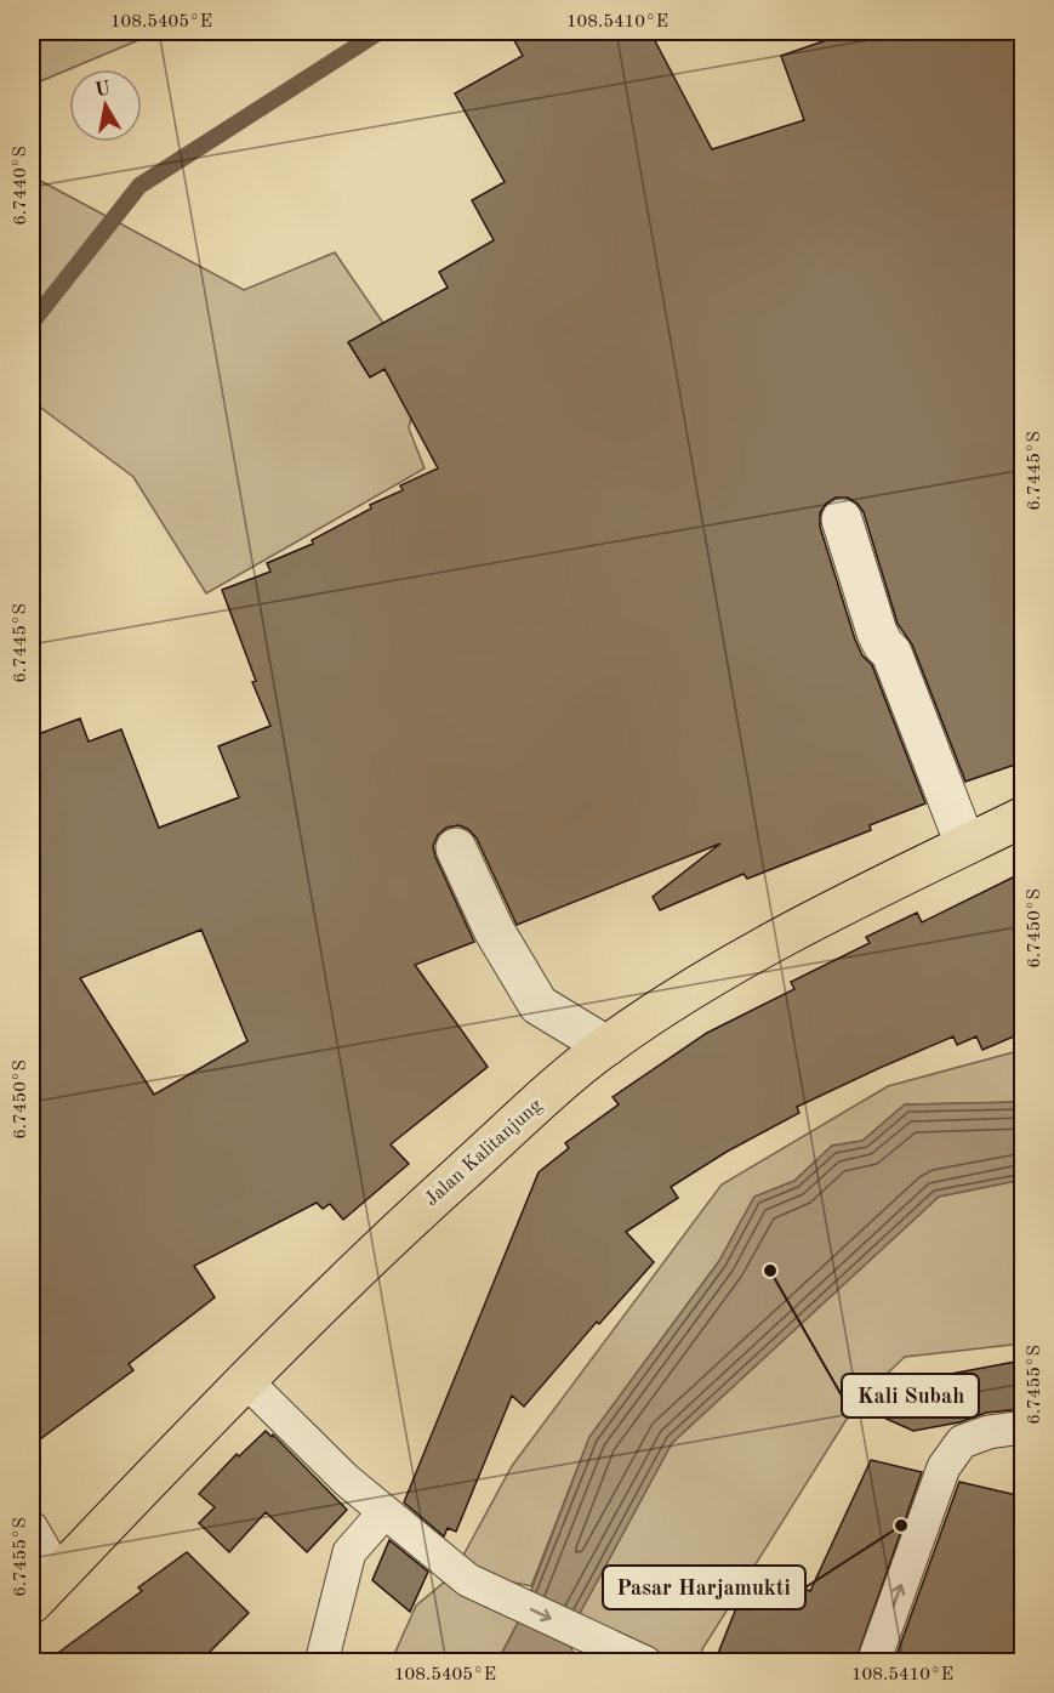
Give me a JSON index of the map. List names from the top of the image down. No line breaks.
{"streets":{"main road":["Jalan Kalitanjung"]},"places":["Kali Subah","Pasar Harjamukti"],"north":"top","coordinates":["108.5405°E","108.5410°E","6.7440°S","6.7445°S","6.7450°S","6.7455°S"]}
